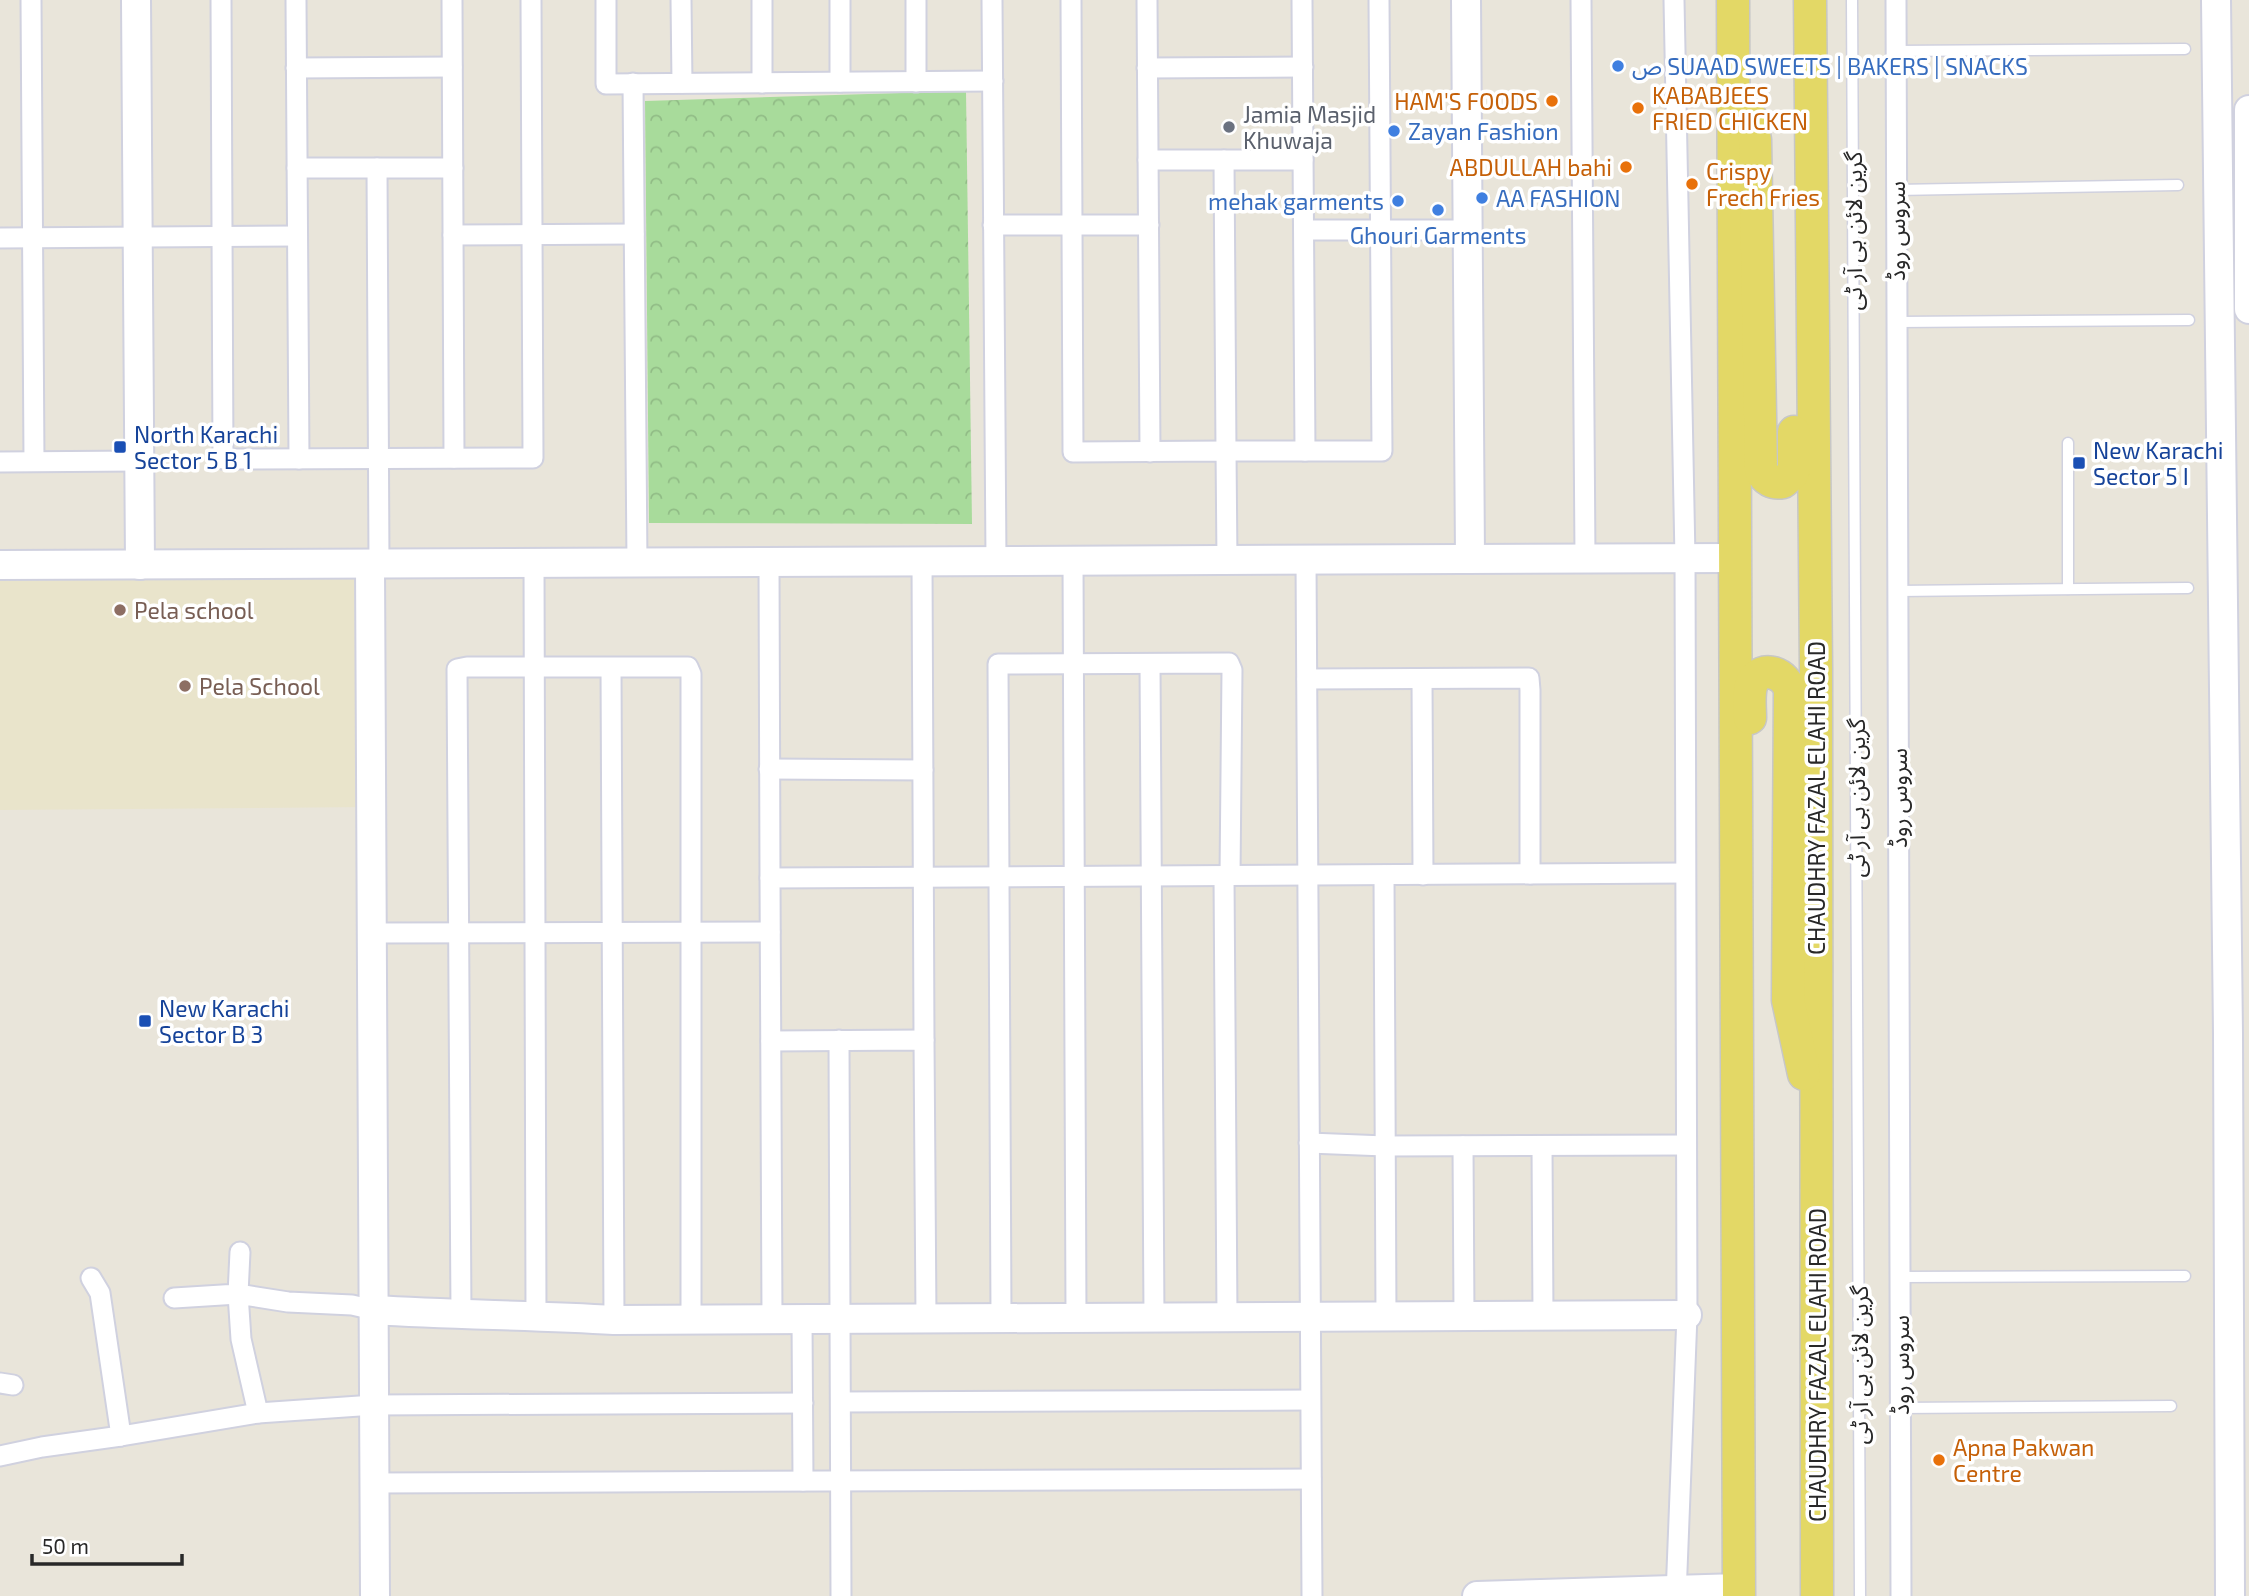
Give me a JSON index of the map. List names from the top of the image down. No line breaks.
{"streets":{"main road":["CHAUDHRY FAZAL ELAHI ROAD"],"street":["سروس روڈ"],"lane":["گرین لائن بی آر ٹی"]},"places":{"other":["ص SUAAD SWEETS | BAKERS | SNACKS","HAM'S FOODS","KABABJEES FRIED CHICKEN","Jamia Masjid Khuwaja","Zayan Fashion","ABDULLAH bahi","Crispy Frech Fries","AA FASHION","mehak garments","Ghouri Garments","Pela school","Pela School","Apna Pakwan Centre"],"transit":["North Karachi Sector 5 B 1","New Karachi Sector 5 I","New Karachi Sector B 3"]},"scale_bar":"50 m"}
